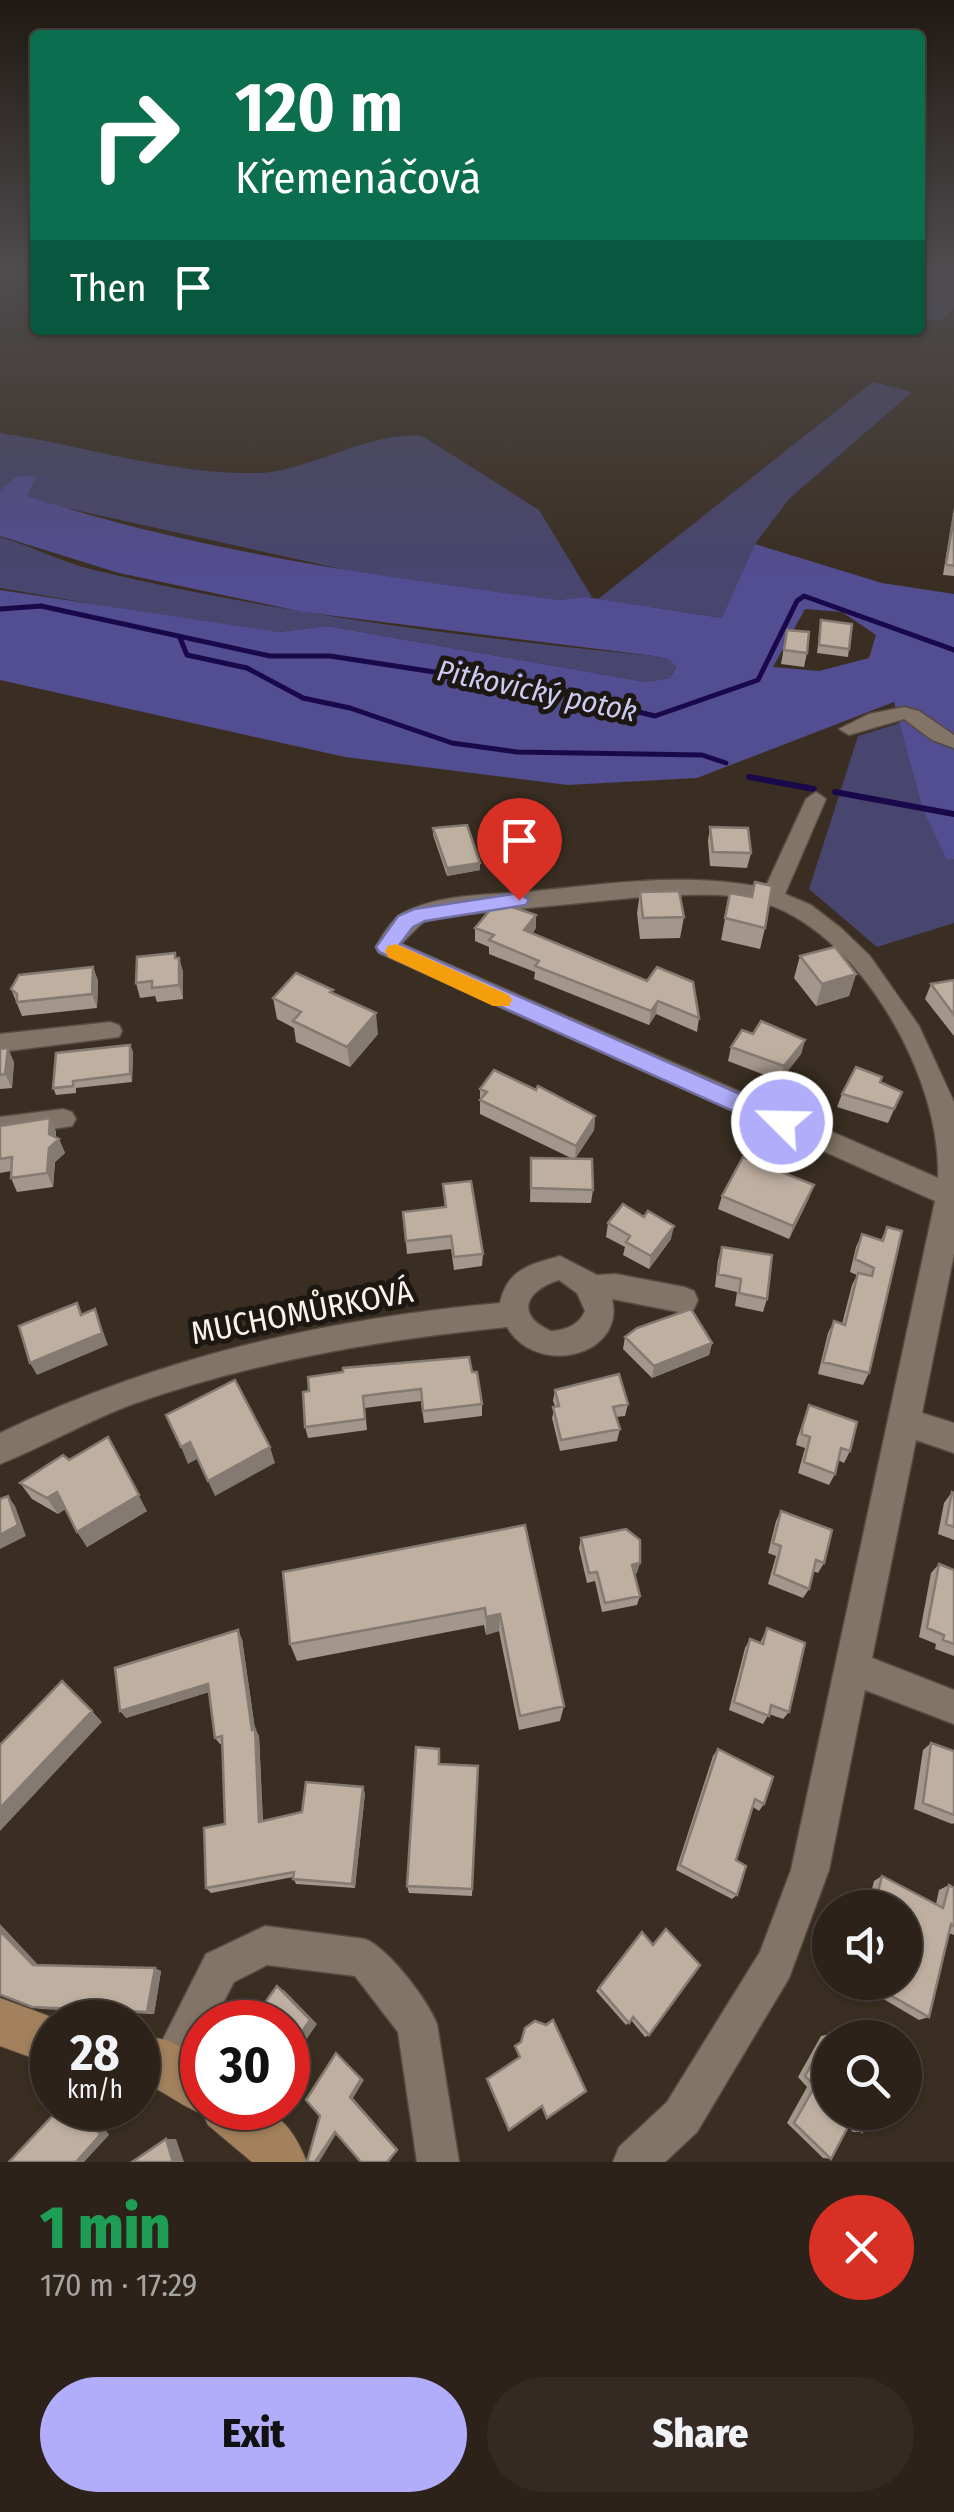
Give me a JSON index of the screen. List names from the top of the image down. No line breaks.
{"streets":{"street":["MUCHOMŮRKOVÁ"]},"water":["Pitkovický potok"],"page":{"turn":["120 m","Křemenáčová"],"then":"Then","speed":"28 km/h","limit":"30","heading":["1 min","170 m · 17:29"],"buttons":["Exit","Share"]}}
